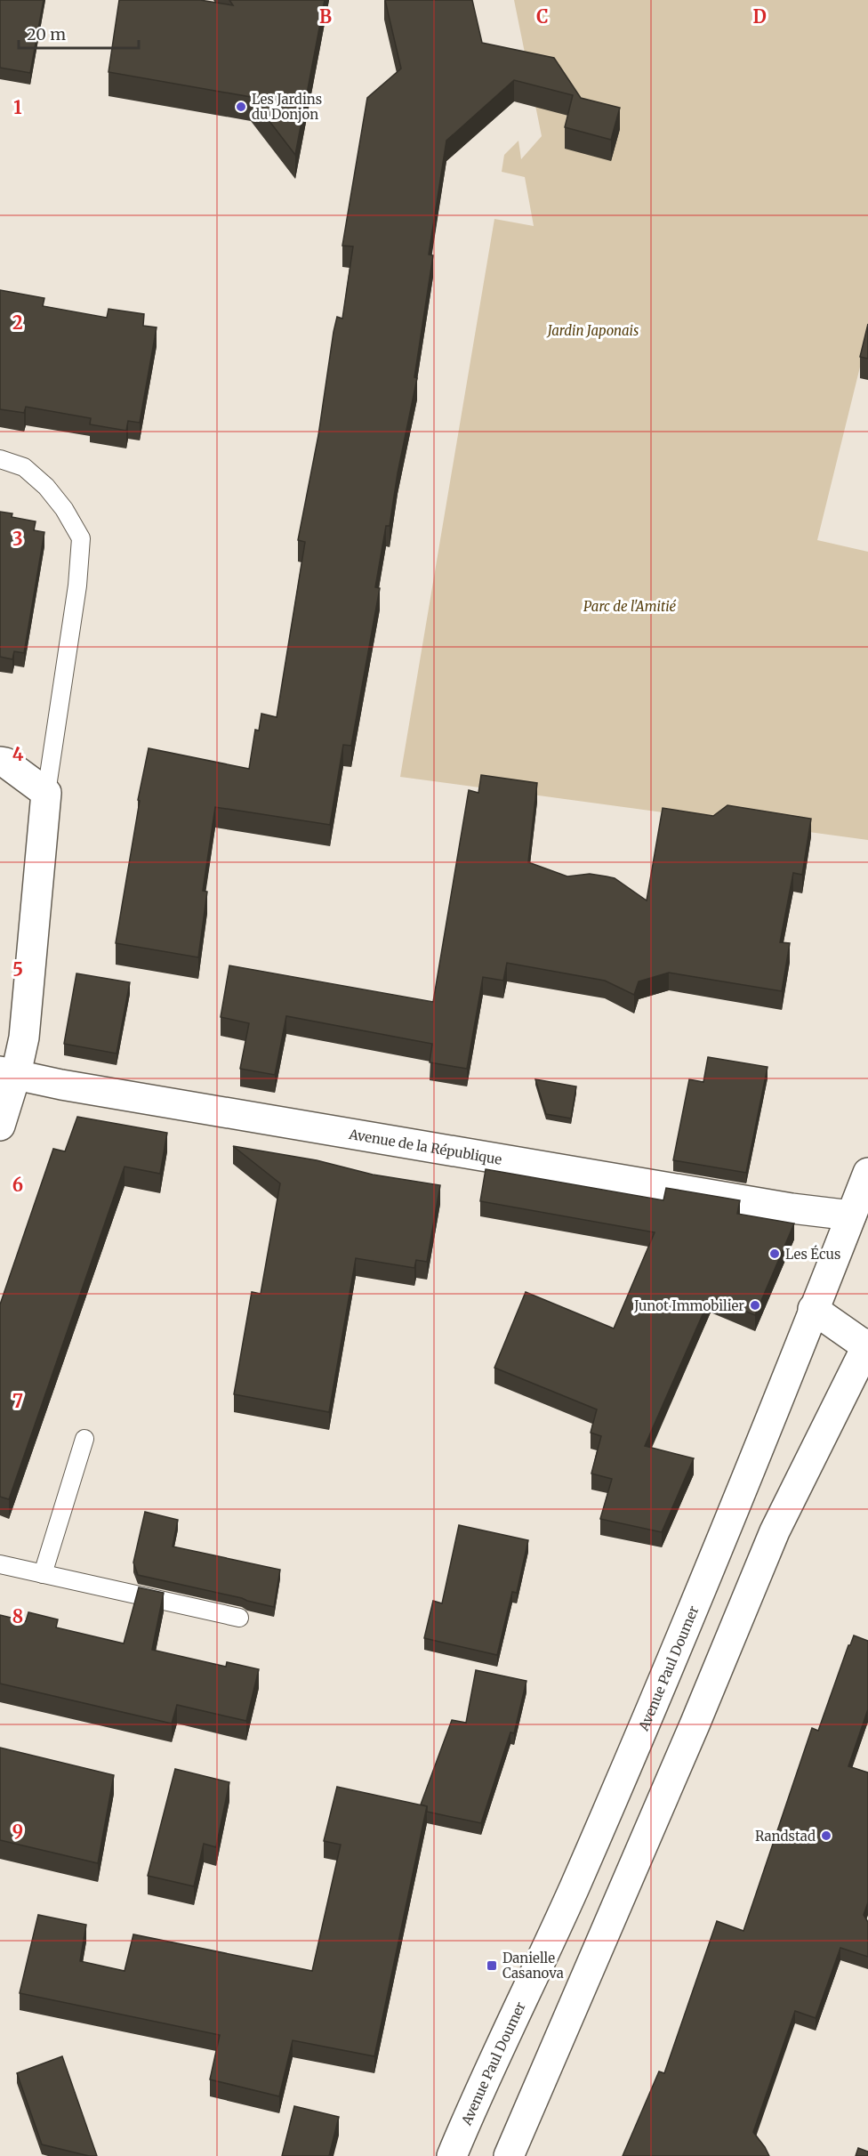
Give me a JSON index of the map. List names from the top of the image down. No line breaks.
{"streets":{"main road":["Avenue de la République","Avenue Paul Doumer"]},"crossings":[["Avenue de la République","Avenue Paul Doumer"]],"parks":["Jardin Japonais","Parc de l'Amitié"],"places":{"other":["Les Jardins du Donjon","Les Écus","Junot Immobilier","Randstad"],"transit":["Danielle Casanova"]},"scale_bar":"20 m","grid":{"columns":["B","C","D"],"rows":["1","2","3","4","5","6","7","8","9"]}}
